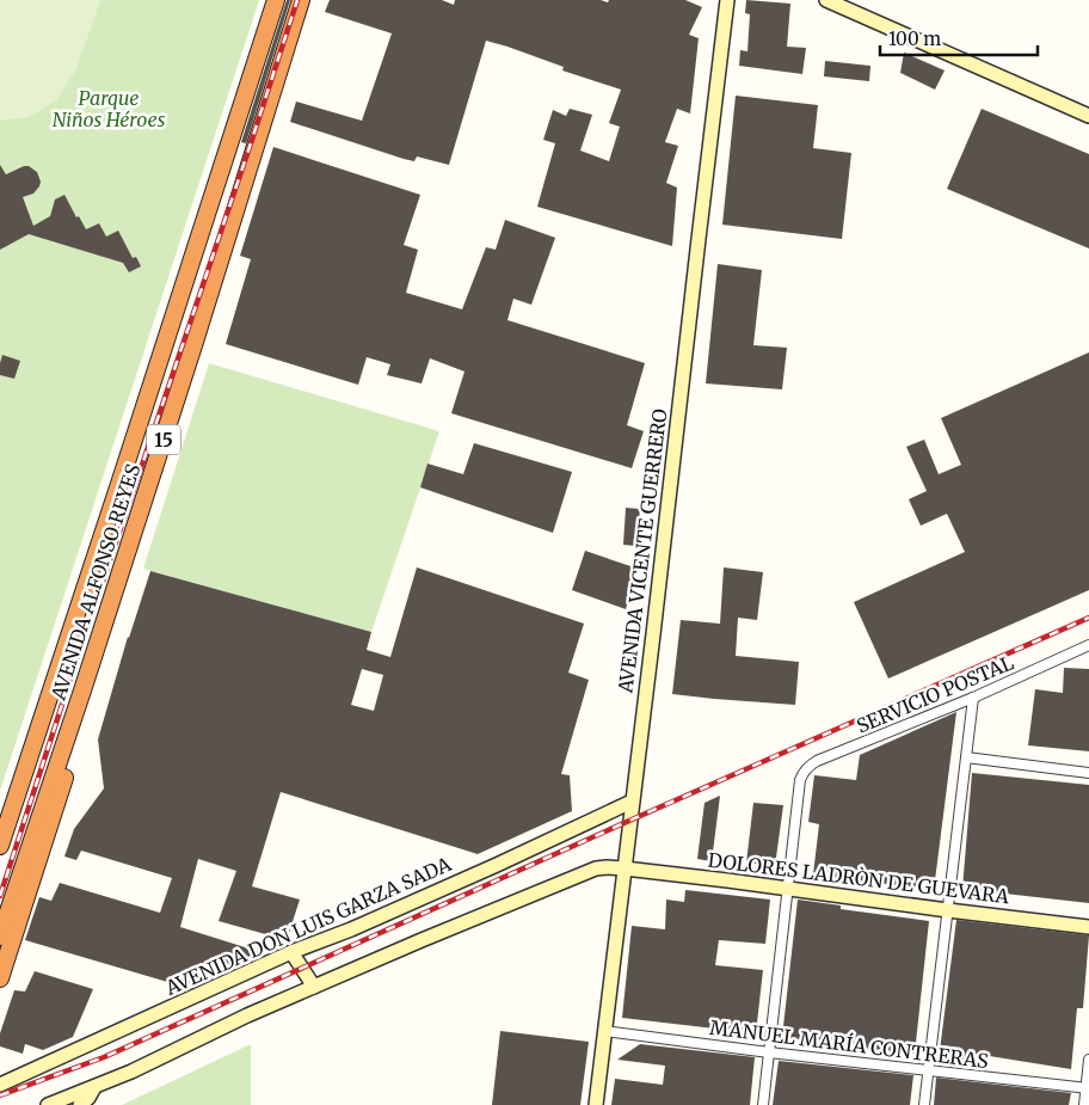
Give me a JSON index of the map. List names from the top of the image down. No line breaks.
{"streets":{"highway":["15","AVENIDA ALFONSO REYES"],"street":["AVENIDA VICENTE GUERRERO","SERVICIO POSTAL","DOLORES LADRÒN DE GUEVARA","AVENIDA DON LUIS GARZA SADA","MANUEL MARÍA CONTRERAS"]},"crossings":[["AVENIDA VICENTE GUERRERO","DOLORES LADRÒN DE GUEVARA"],["AVENIDA VICENTE GUERRERO","AVENIDA DON LUIS GARZA SADA"],["AVENIDA VICENTE GUERRERO","MANUEL MARÍA CONTRERAS"],["SERVICIO POSTAL","DOLORES LADRÒN DE GUEVARA"]],"parks":["Parque Niños Héroes"],"scale_bar":"100 m"}
